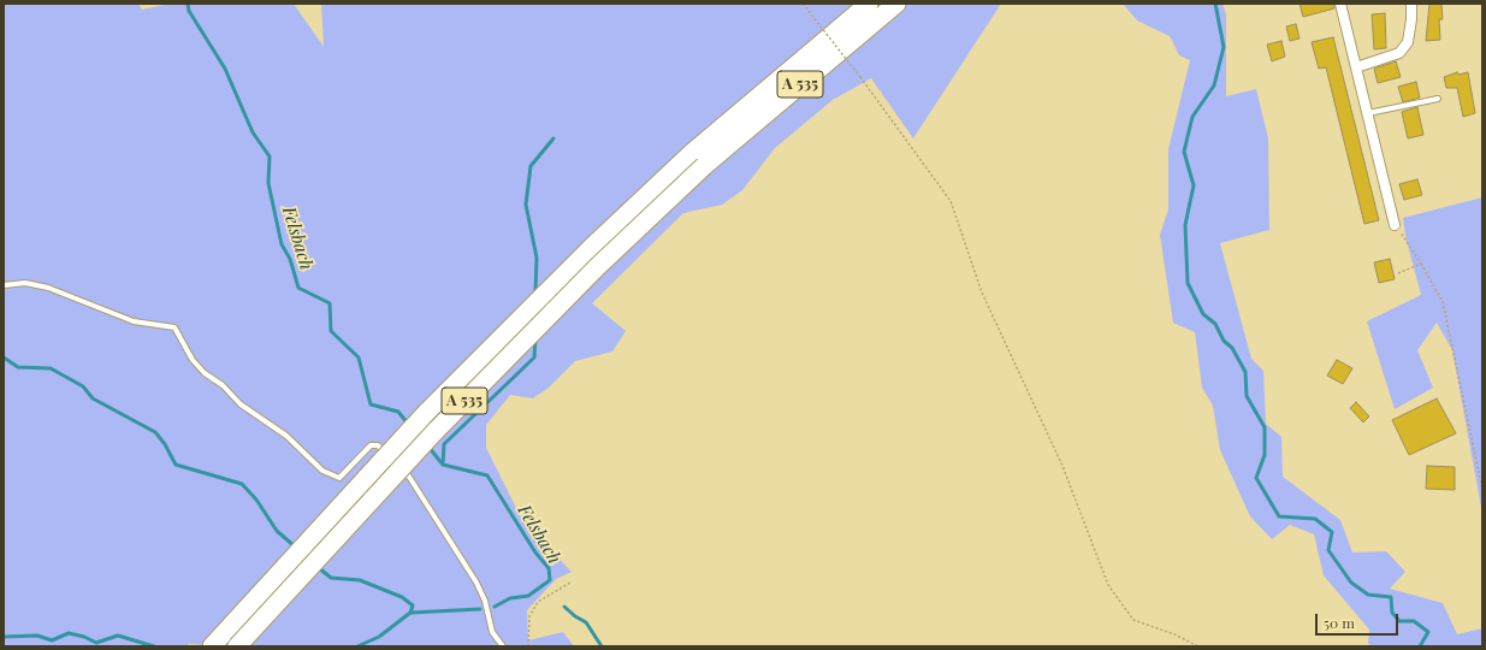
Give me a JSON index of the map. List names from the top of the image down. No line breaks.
{"streets":{"highway":["A 535"]},"water":["Felsbach"],"scale_bar":"50 m"}
